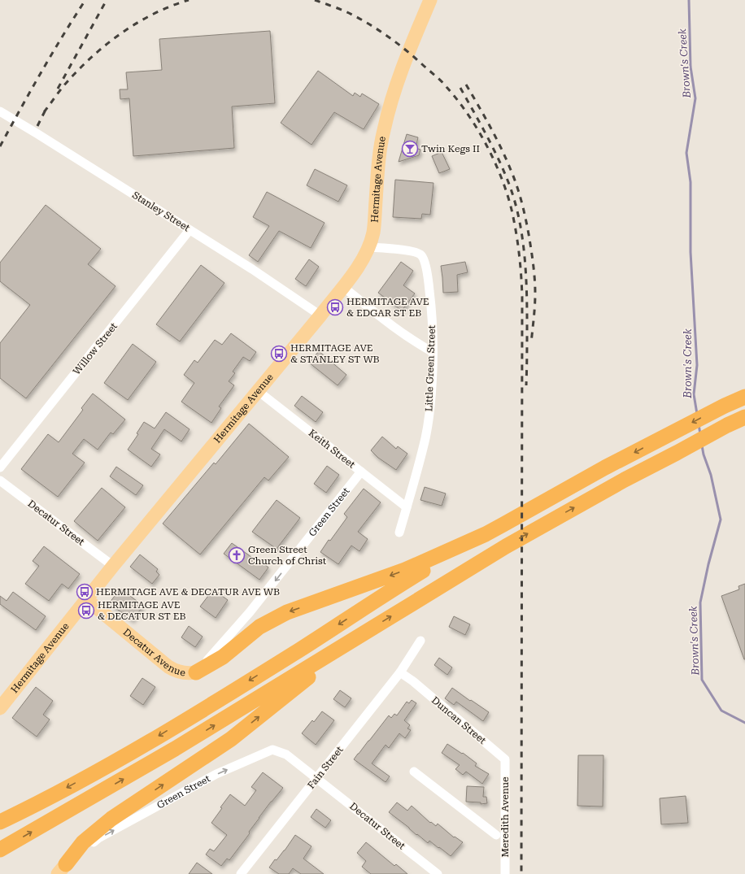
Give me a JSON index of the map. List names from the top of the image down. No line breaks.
{"streets":{"main road":["Hermitage Avenue","Decatur Avenue"],"street":["Stanley Street","Willow Street","Little Green Street","Keith Street","Green Street","Decatur Street","Duncan Street","Fain Street","Meredith Avenue"]},"crossings":[["Hermitage Avenue","Stanley Street"],["Hermitage Avenue","Little Green Street"],["Hermitage Avenue","Keith Street"],["Hermitage Avenue","Decatur Street"],["Hermitage Avenue","Decatur Avenue"],["Stanley Street","Willow Street"],["Little Green Street","Keith Street"],["Keith Street","Green Street"],["Green Street","Decatur Street"],["Green Street","Decatur Avenue"],["Green Street","Fain Street"],["Decatur Street","Fain Street"],["Duncan Street","Fain Street"],["Duncan Street","Meredith Avenue"]],"water":["Brown's Creek"],"places":{"bar":["Twin Kegs II"],"bus stop":["HERMITAGE AVE & EDGAR ST EB","HERMITAGE AVE & STANLEY ST WB","HERMITAGE AVE & DECATUR AVE WB","HERMITAGE AVE & DECATUR ST EB"],"church":["Green Street Church of Christ"]}}
